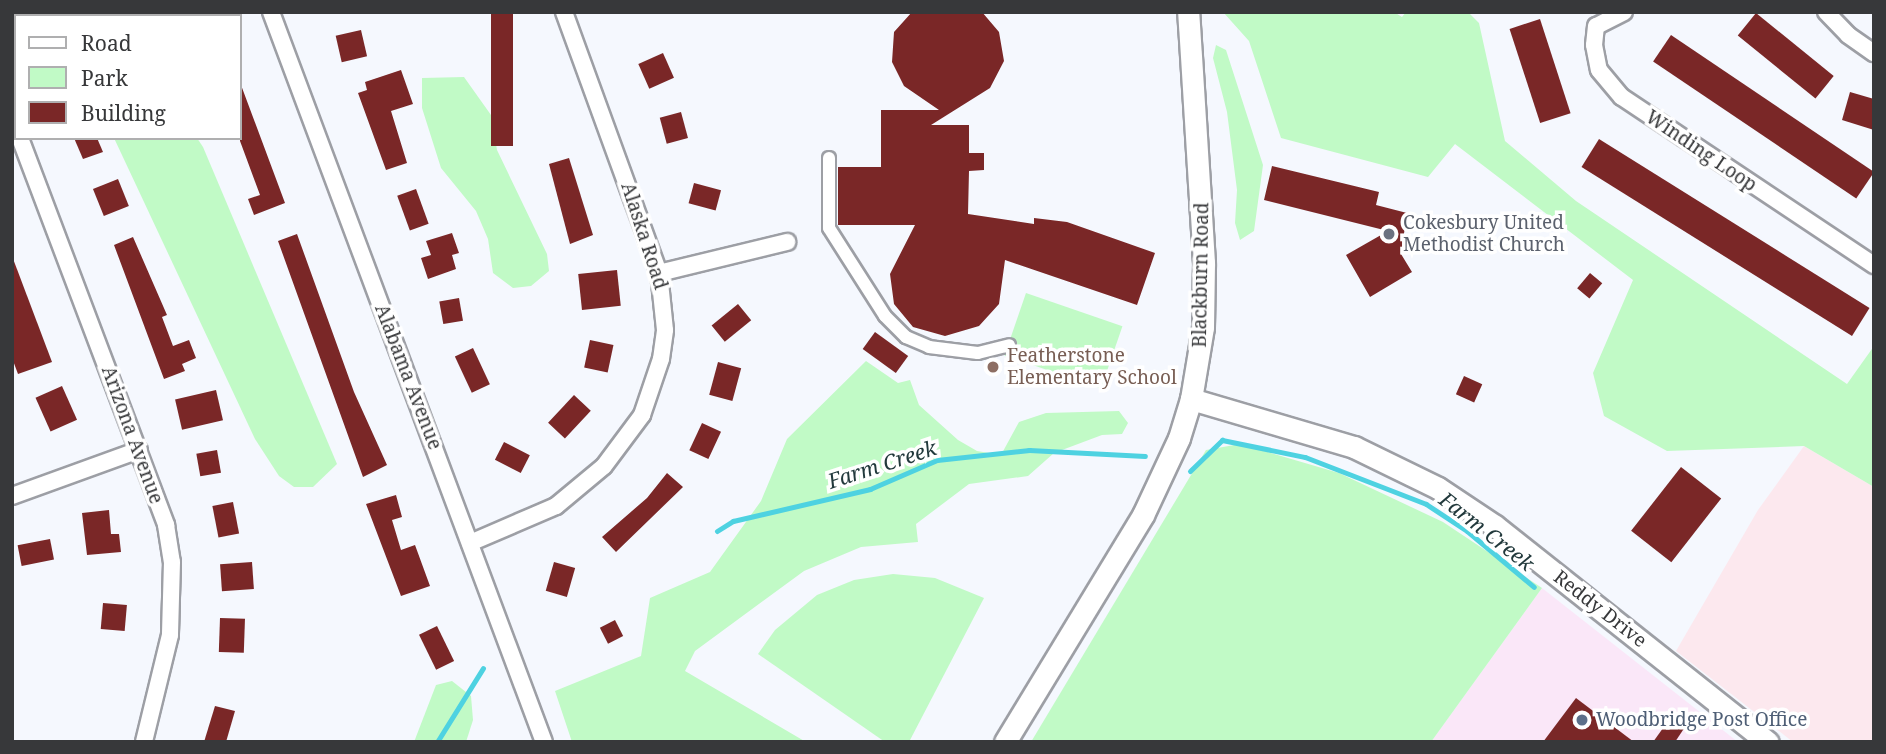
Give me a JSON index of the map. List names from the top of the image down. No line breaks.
{"streets":{"street":["Winding Loop","Alaska Road","Blackburn Road","Alabama Avenue","Arizona Avenue","Reddy Drive"]},"crossings":[["Alaska Road","Alabama Avenue"],["Blackburn Road","Reddy Drive"]],"water":["Farm Creek"],"places":["Cokesbury United Methodist Church","Featherstone Elementary School","Woodbridge Post Office"],"legend":["Road","Park","Building"]}
